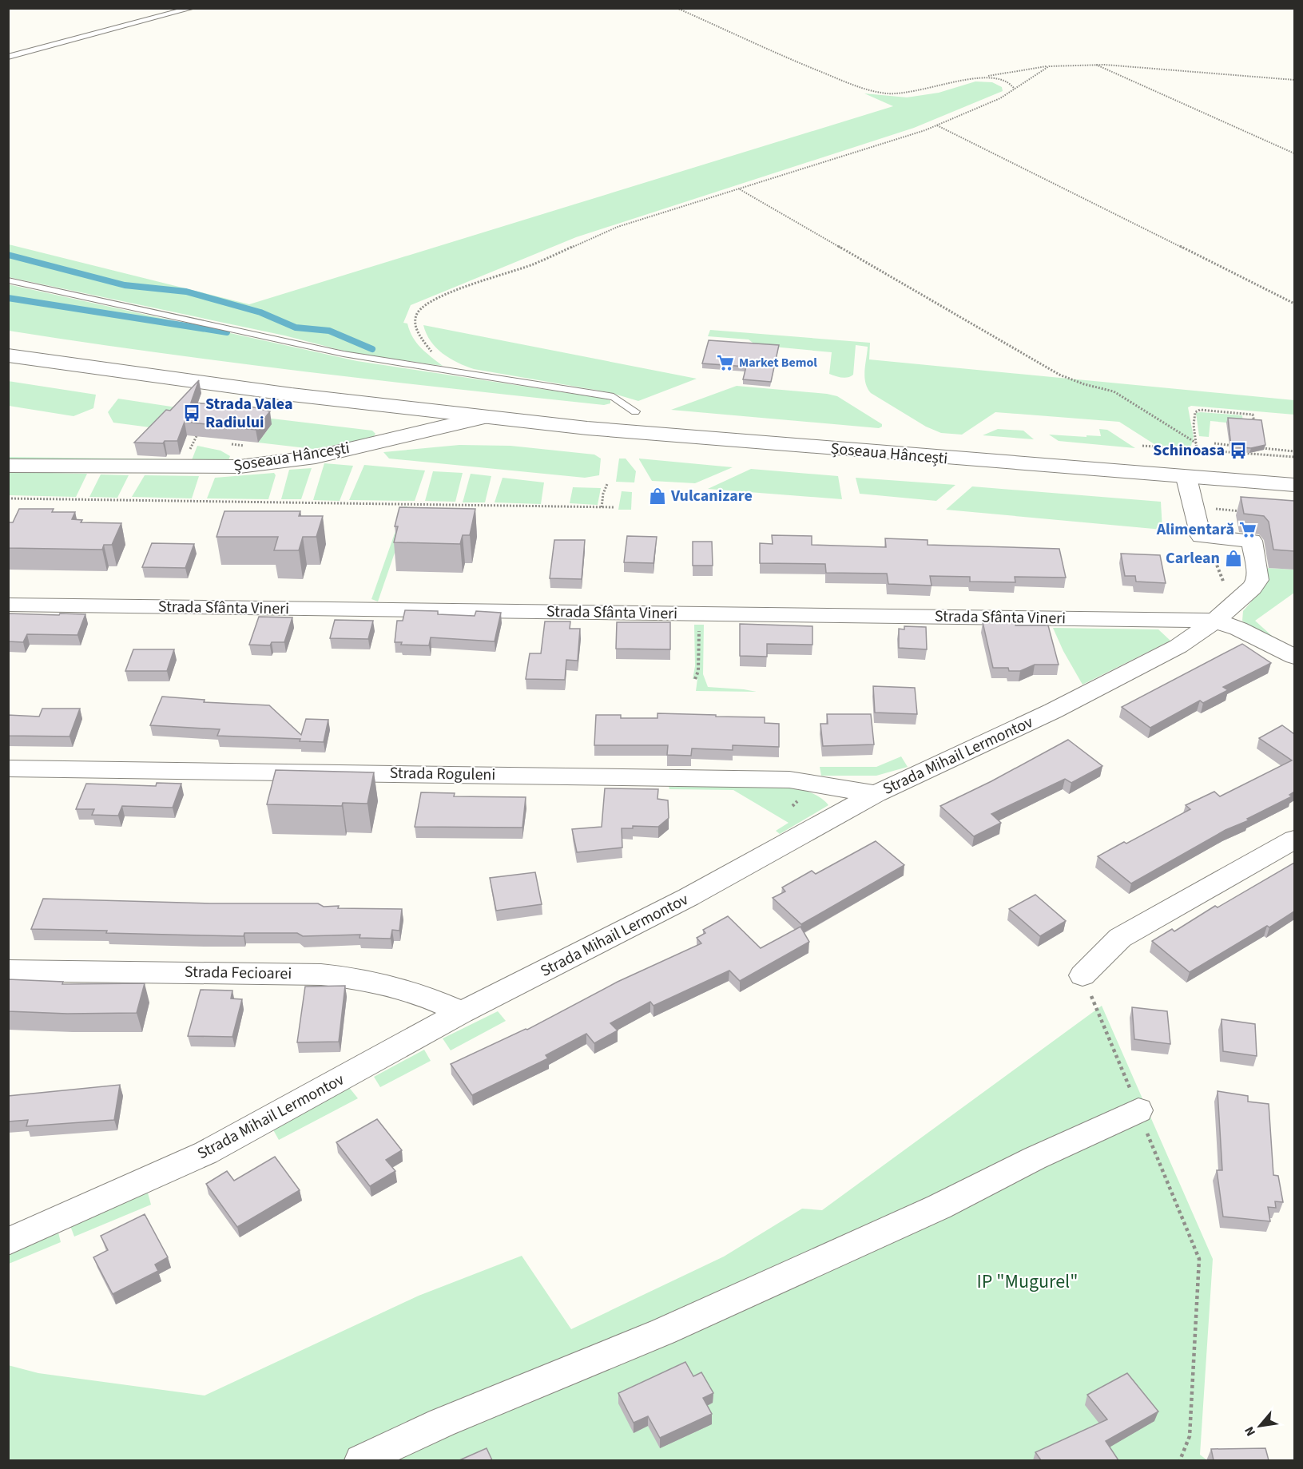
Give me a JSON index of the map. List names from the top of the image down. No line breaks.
{"streets":{"main road":["Șoseaua Hâncești"],"street":["Strada Sfânta Vineri","Strada Mihail Lermontov","Strada Roguleni","Strada Fecioarei"]},"crossings":[["Strada Sfânta Vineri","Strada Mihail Lermontov"],["Strada Mihail Lermontov","Strada Roguleni"],["Strada Mihail Lermontov","Strada Fecioarei"]],"parks":["IP \"Mugurel\""],"places":{"supermarket":["Market Bemol","Alimentară"],"bus stop":["Strada Valea Radiului","Schinoasa"],"shop":["Vulcanizare","Carlean"]},"north":"bottom left"}
